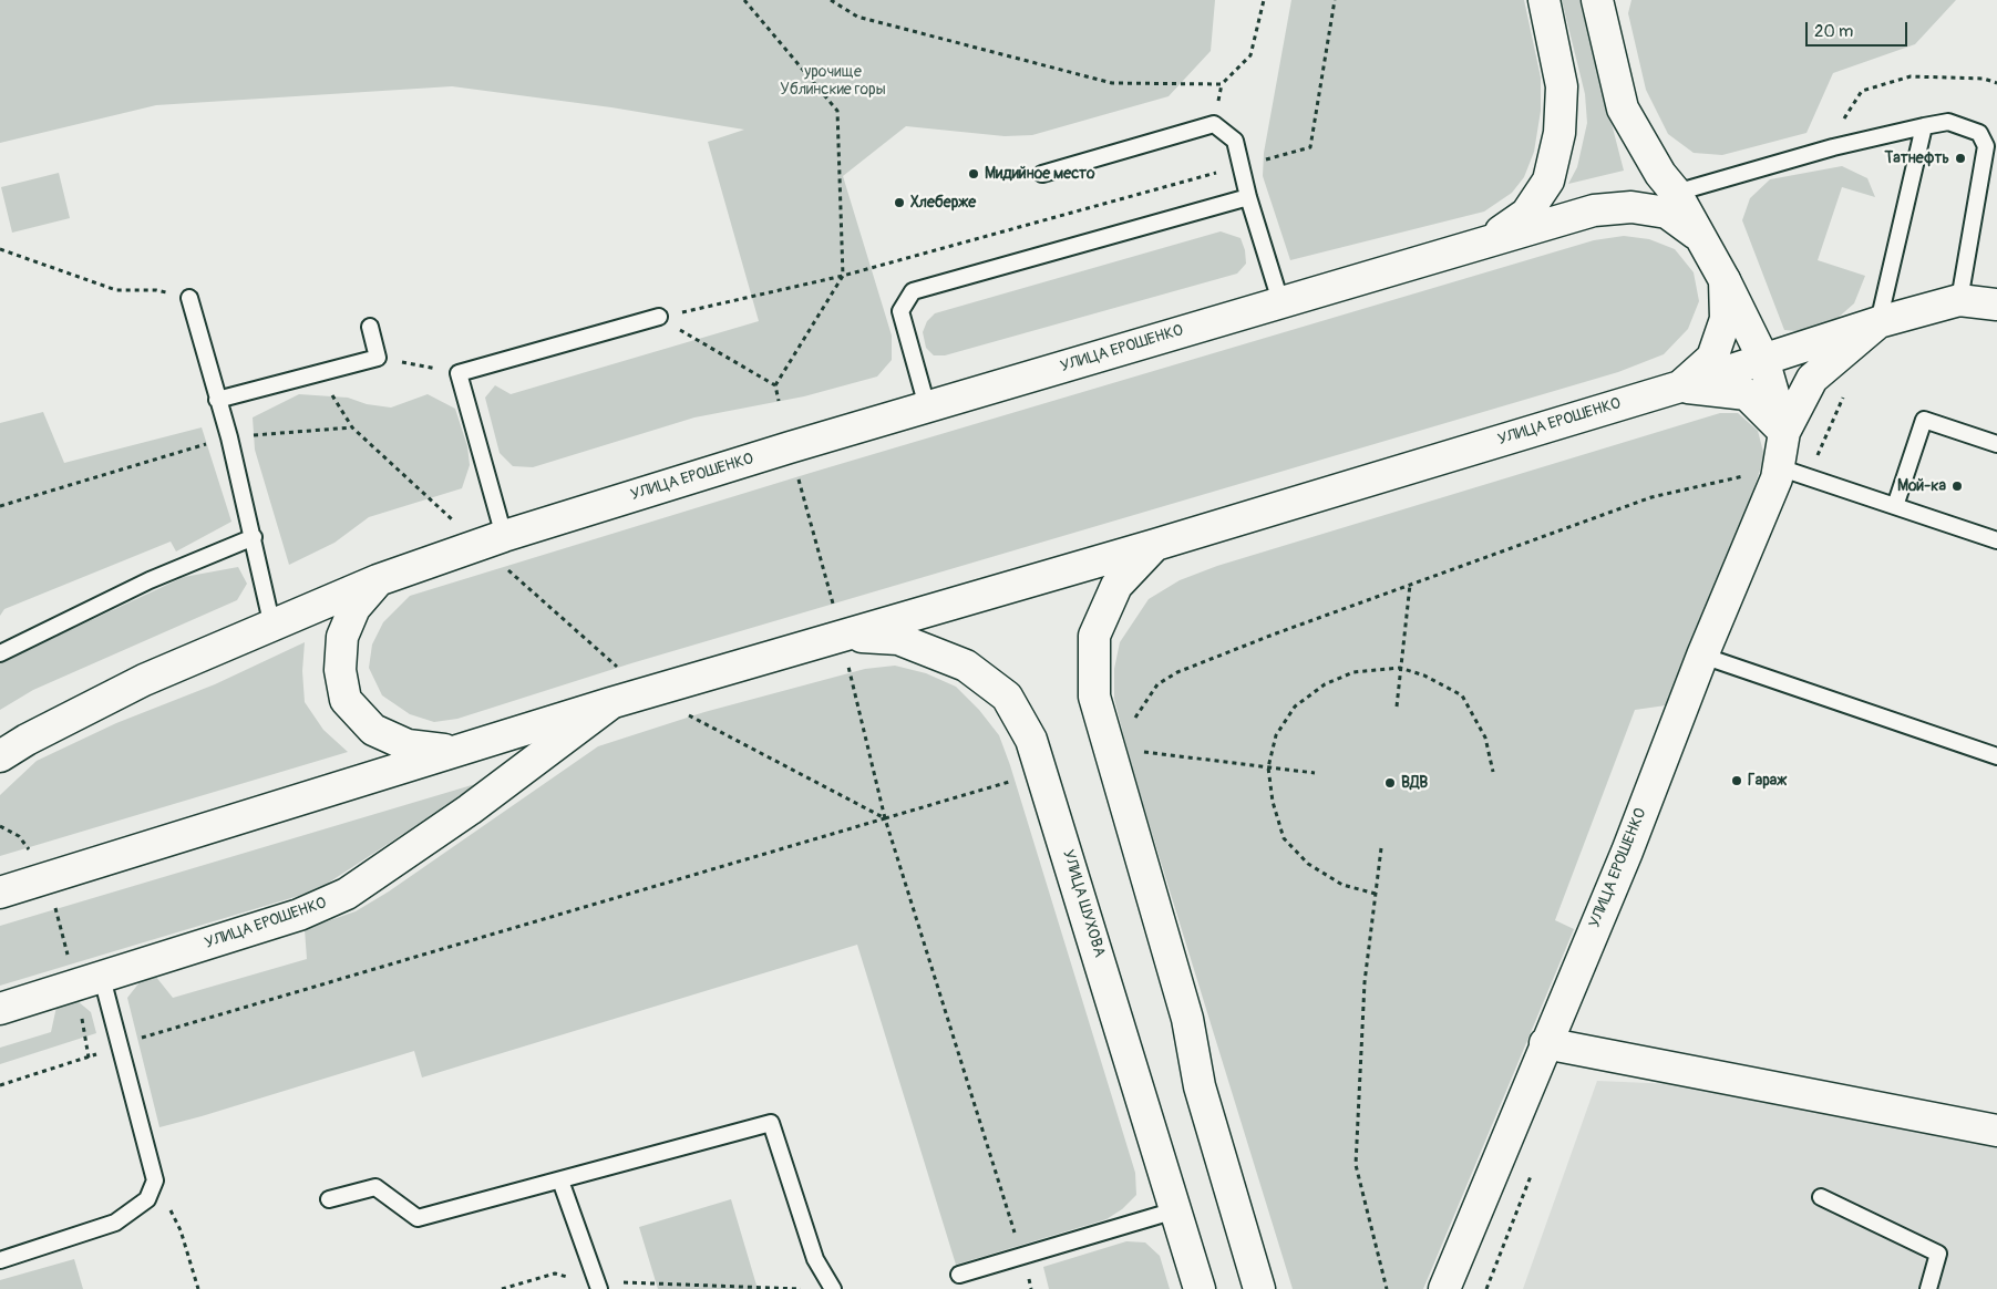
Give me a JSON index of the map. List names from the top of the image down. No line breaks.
{"streets":{"main road":["УЛИЦА ЕРОШЕНКО","УЛИЦА ШУХОВА"]},"crossings":[["УЛИЦА ЕРОШЕНКО","УЛИЦА ШУХОВА"]],"parks":["урочище Ублинские горы"],"places":["Татнефть","Мидийное место","Хлеберже","Мой-ка","Гараж","ВДВ"],"scale_bar":"20 m"}
